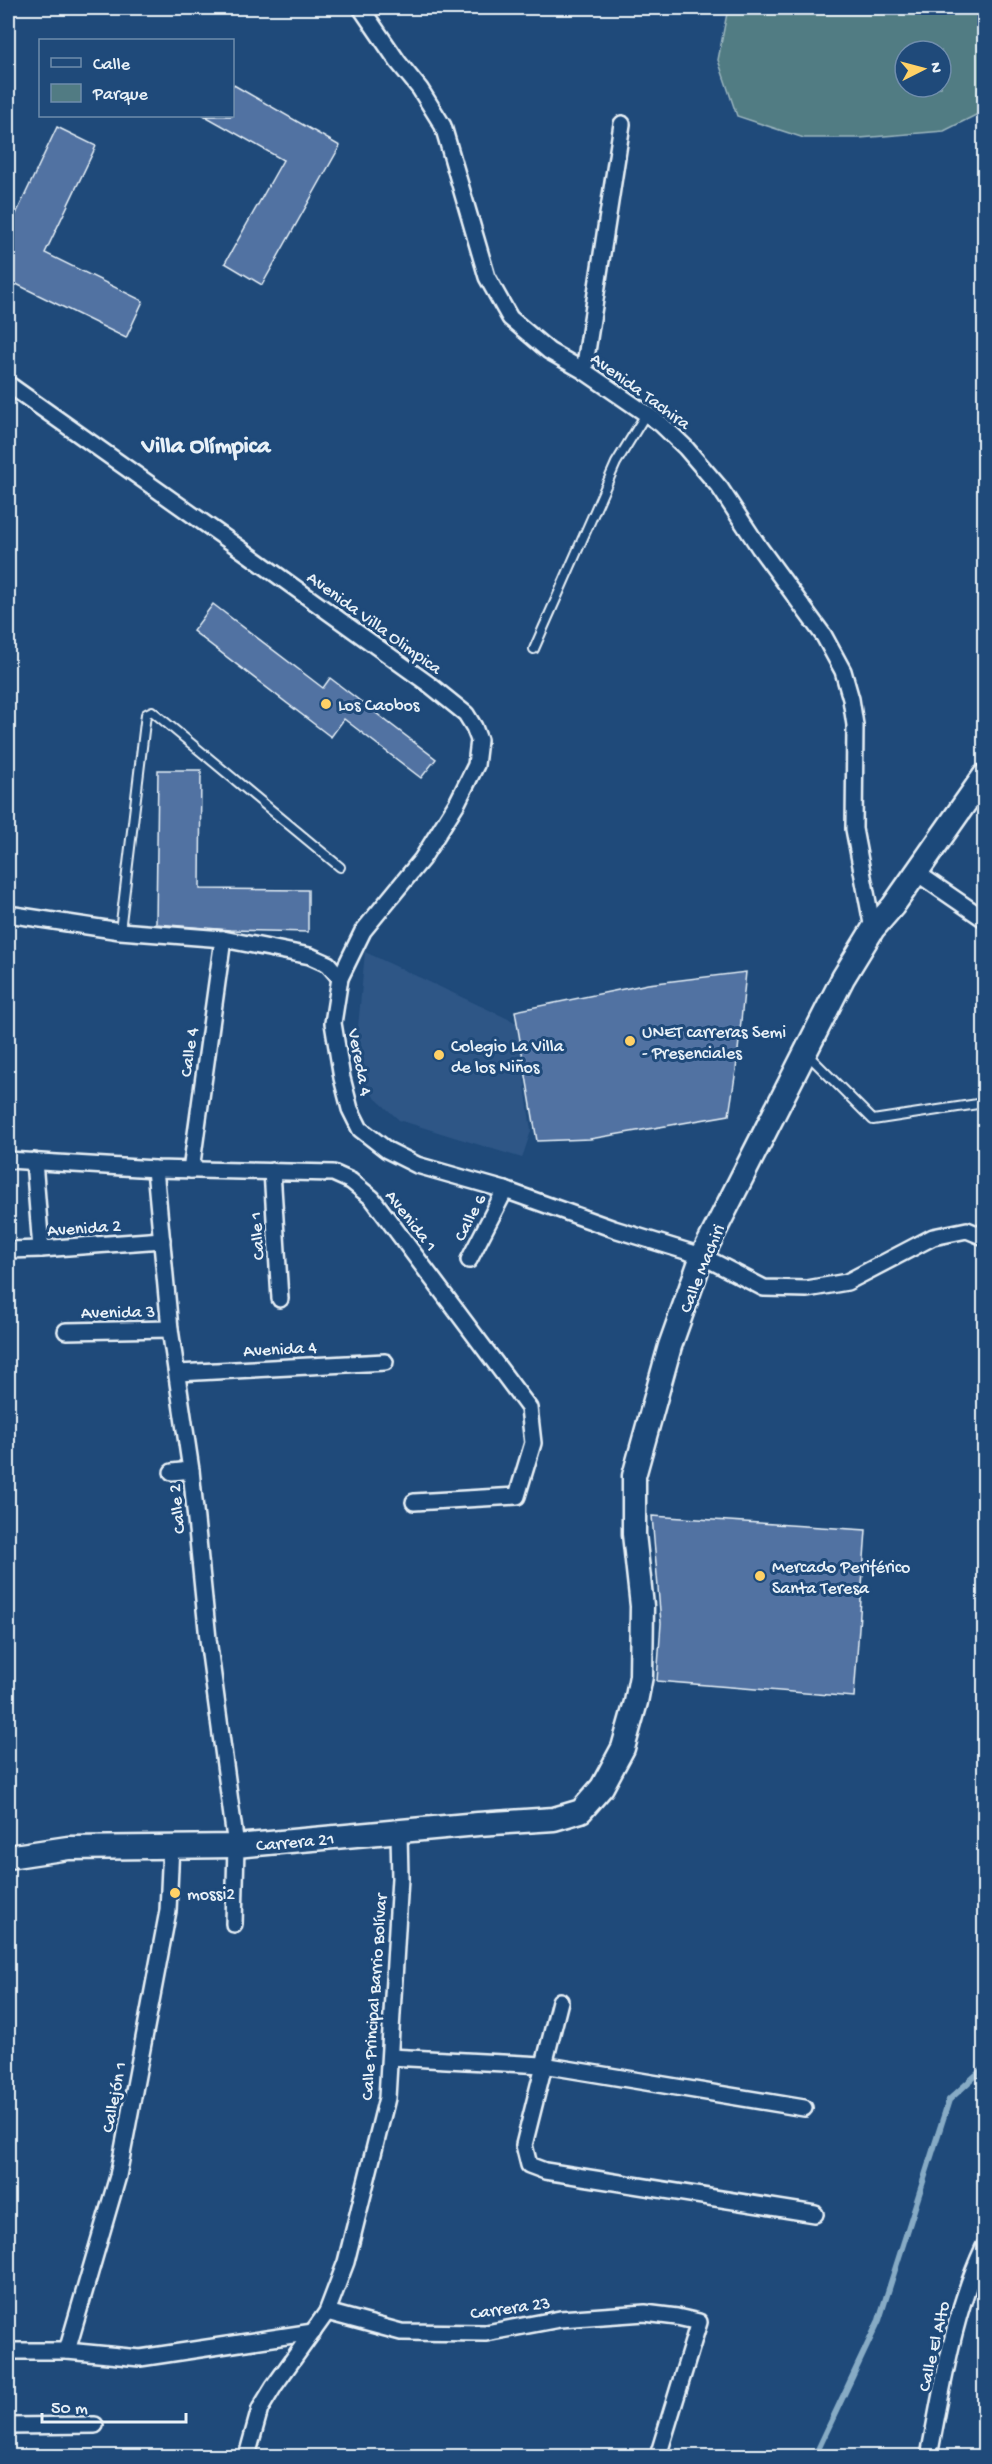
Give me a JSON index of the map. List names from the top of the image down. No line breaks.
{"streets":{"street":["Avenida Tachira","Avenida Villa Olimpica","Calle 4","Vereda 4","Calle 6","Avenida 1","Avenida 2","Calle 1","Calle Machiri","Avenida 3","Avenida 4","Calle 2","Carrera 21","Calle Principal Barrio Bolívar","Callejón 1","Carrera 23","Calle El Alto"]},"crossings":[["Avenida Tachira","Calle Machiri"],["Avenida Villa Olimpica","Vereda 4"],["Calle 4","Avenida 1"],["Vereda 4","Calle 6"],["Vereda 4","Calle Machiri"],["Avenida 1","Calle 1"],["Avenida 1","Calle 2"],["Avenida 2","Calle 2"],["Calle Machiri","Carrera 21"],["Avenida 3","Calle 2"],["Avenida 4","Calle 2"],["Calle 2","Carrera 21"],["Carrera 21","Calle Principal Barrio Bolívar"],["Carrera 21","Callejón 1"],["Calle Principal Barrio Bolívar","Carrera 23"]],"districts":["Villa Olímpica"],"places":["Los Caobos","UNET carreras Semi - Presenciales","Colegio La Villa de los Niños","Mercado Periférico Santa Teresa","mossi2"],"legend":["Calle","Parque"],"scale_bar":"50 m","north":"right"}
